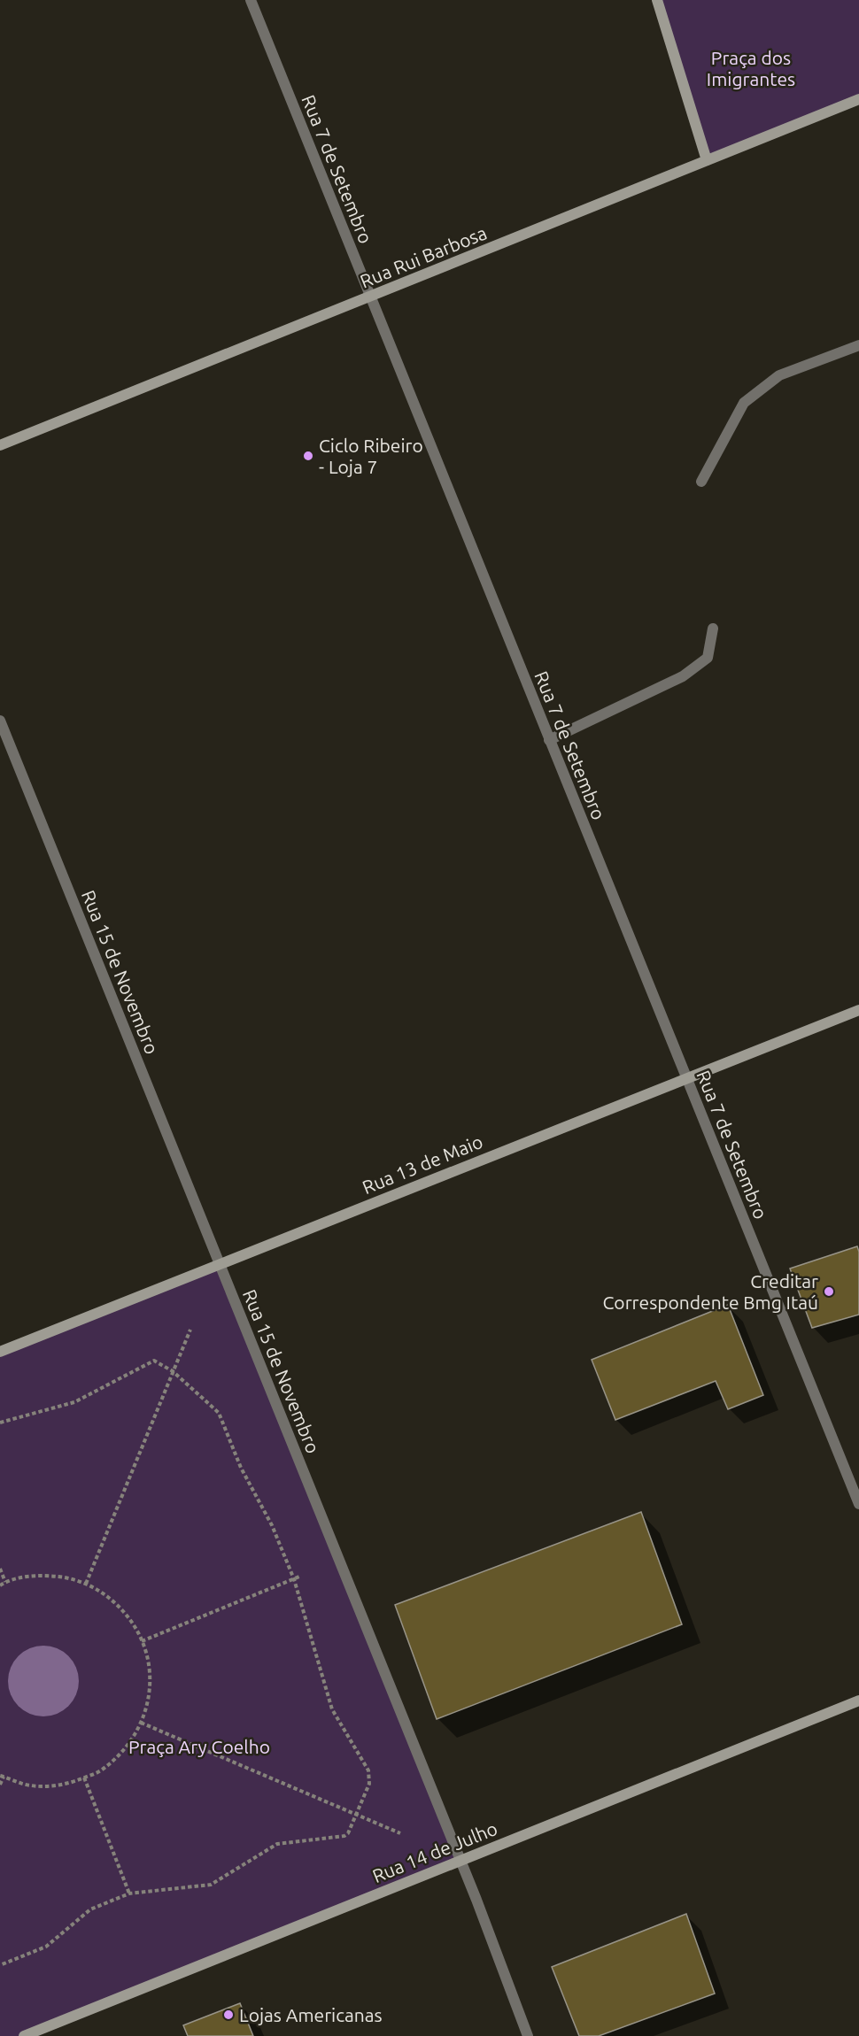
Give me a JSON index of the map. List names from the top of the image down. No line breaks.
{"streets":{"street":["Rua 7 de Setembro","Rua Rui Barbosa","Rua 15 de Novembro","Rua 13 de Maio","Rua 14 de Julho"]},"crossings":[["Rua 7 de Setembro","Rua Rui Barbosa"],["Rua 7 de Setembro","Rua 13 de Maio"],["Rua 15 de Novembro","Rua 13 de Maio"],["Rua 15 de Novembro","Rua 14 de Julho"]],"parks":["Praça dos Imigrantes","Praça Ary Coelho"],"places":["Ciclo Ribeiro - Loja 7","Creditar Correspondente Bmg Itaú","Lojas Americanas"]}
